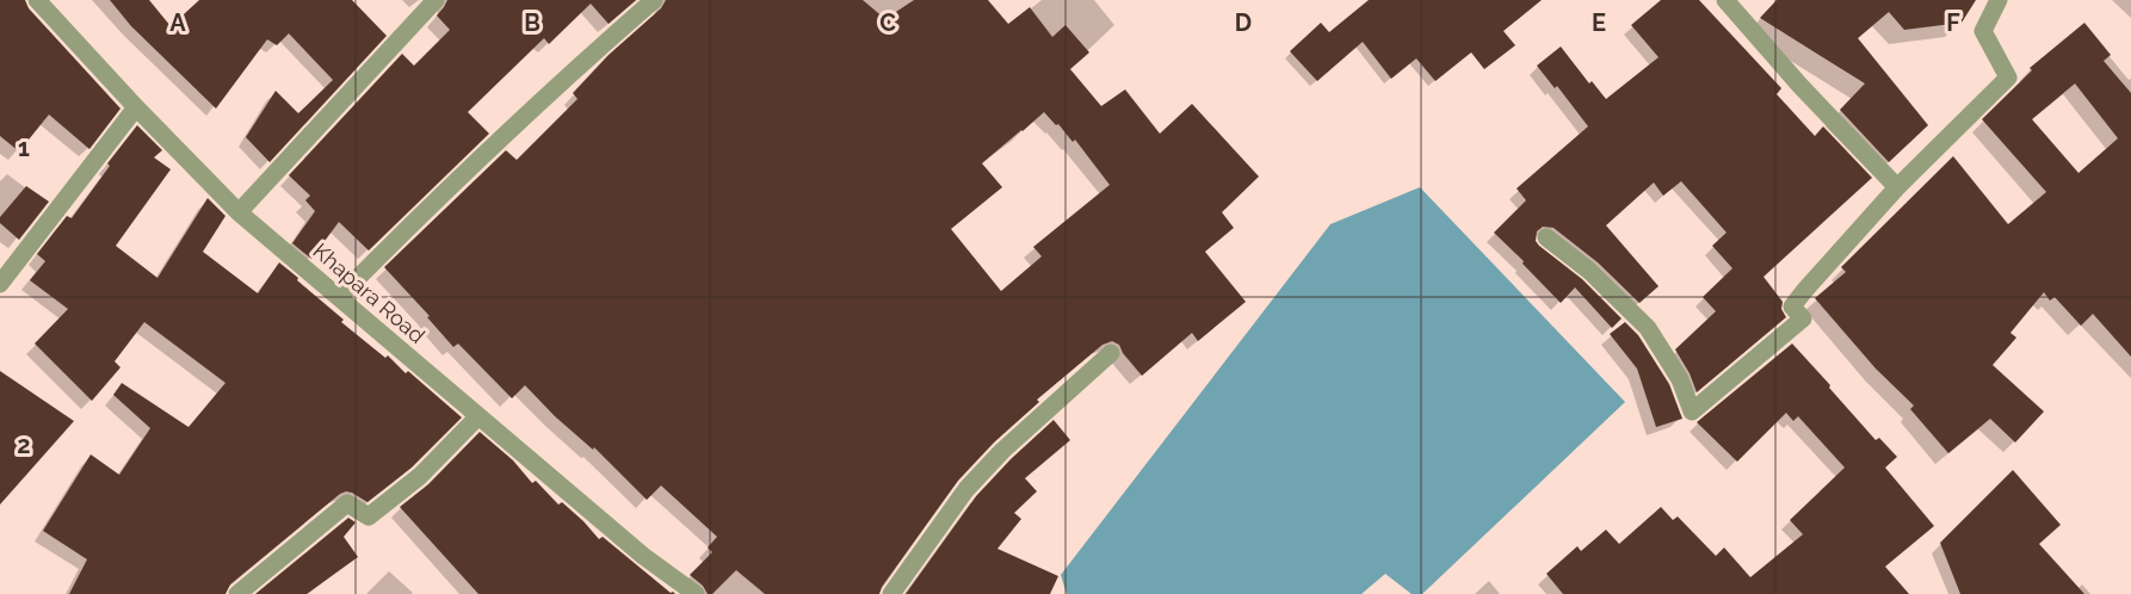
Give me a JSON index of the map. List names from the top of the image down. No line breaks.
{"streets":{"street":["Khapara Road"]},"grid":{"columns":["A","B","C","D","E","F"],"rows":["1","2"]}}
